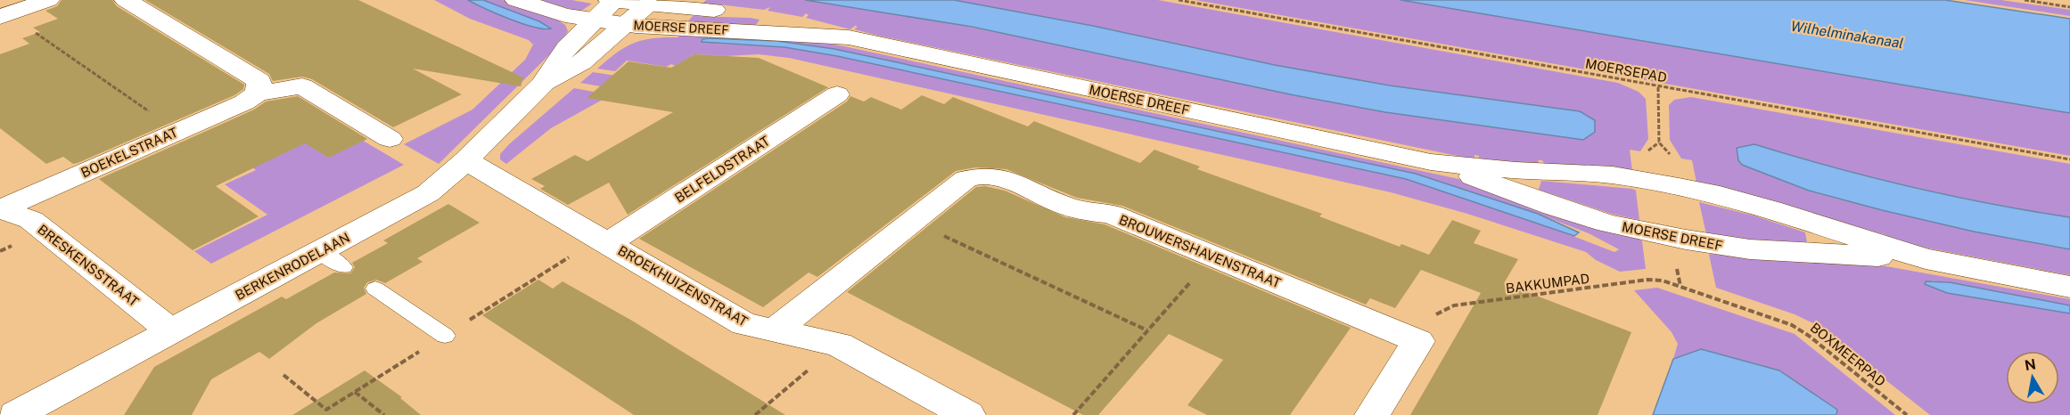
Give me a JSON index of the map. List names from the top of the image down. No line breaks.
{"streets":{"street":["MOERSE DREEF","BOEKELSTRAAT","BELFELDSTRAAT","BROUWERSHAVENSTRAAT","BRESKENSSTRAAT","BERKENRODELAAN","BROEKHUIZENSTRAAT"],"path":["MOERSEPAD","BAKKUMPAD","BOXMEERPAD"]},"crossings":[["MOERSE DREEF","BERKENRODELAAN"],["BOEKELSTRAAT","BRESKENSSTRAAT"],["BELFELDSTRAAT","BROEKHUIZENSTRAAT"],["BROUWERSHAVENSTRAAT","BAKKUMPAD"],["BROUWERSHAVENSTRAAT","BROEKHUIZENSTRAAT"],["BRESKENSSTRAAT","BERKENRODELAAN"],["BERKENRODELAAN","BROEKHUIZENSTRAAT"],["BAKKUMPAD","BOXMEERPAD"]],"water":["Wilhelminakanaal"],"north":"top"}
